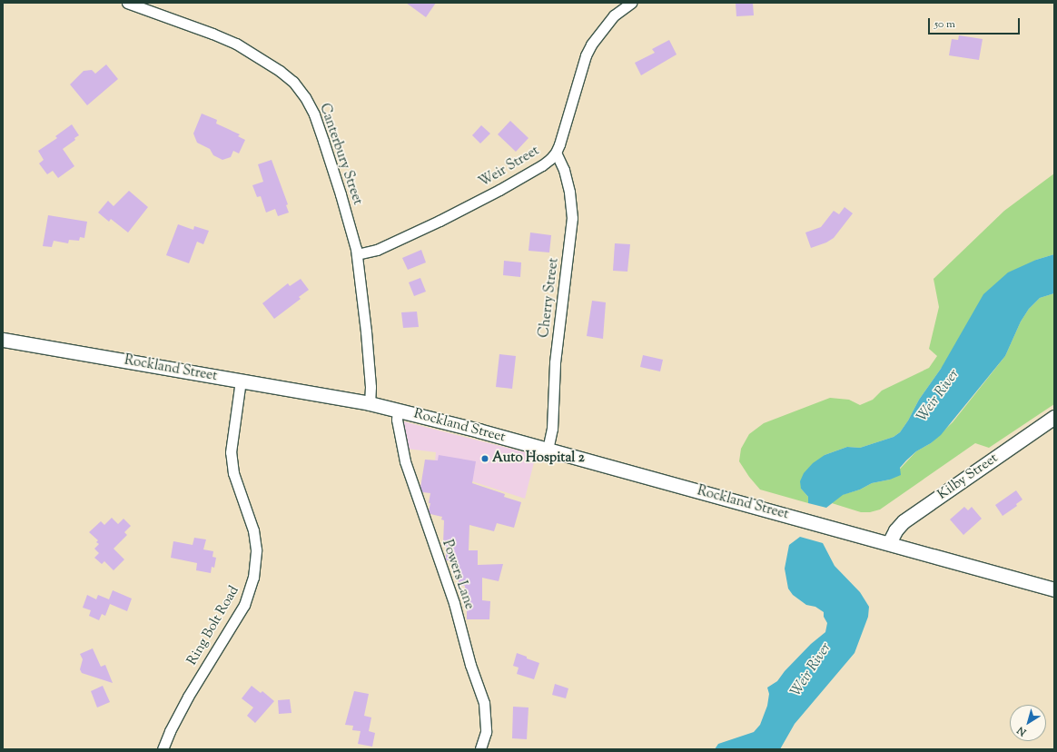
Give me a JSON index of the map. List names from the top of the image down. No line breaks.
{"streets":{"main road":["Rockland Street","Kilby Street"],"street":["Canterbury Street","Weir Street","Cherry Street","Powers Lane","Ring Bolt Road"]},"crossings":[["Canterbury Street","Weir Street"],["Canterbury Street","Rockland Street"],["Weir Street","Cherry Street"],["Cherry Street","Rockland Street"],["Rockland Street","Kilby Street"],["Rockland Street","Powers Lane"],["Rockland Street","Ring Bolt Road"]],"water":["Weir River"],"places":["Auto Hospital 2"],"scale_bar":"50 m","north":"bottom left"}
